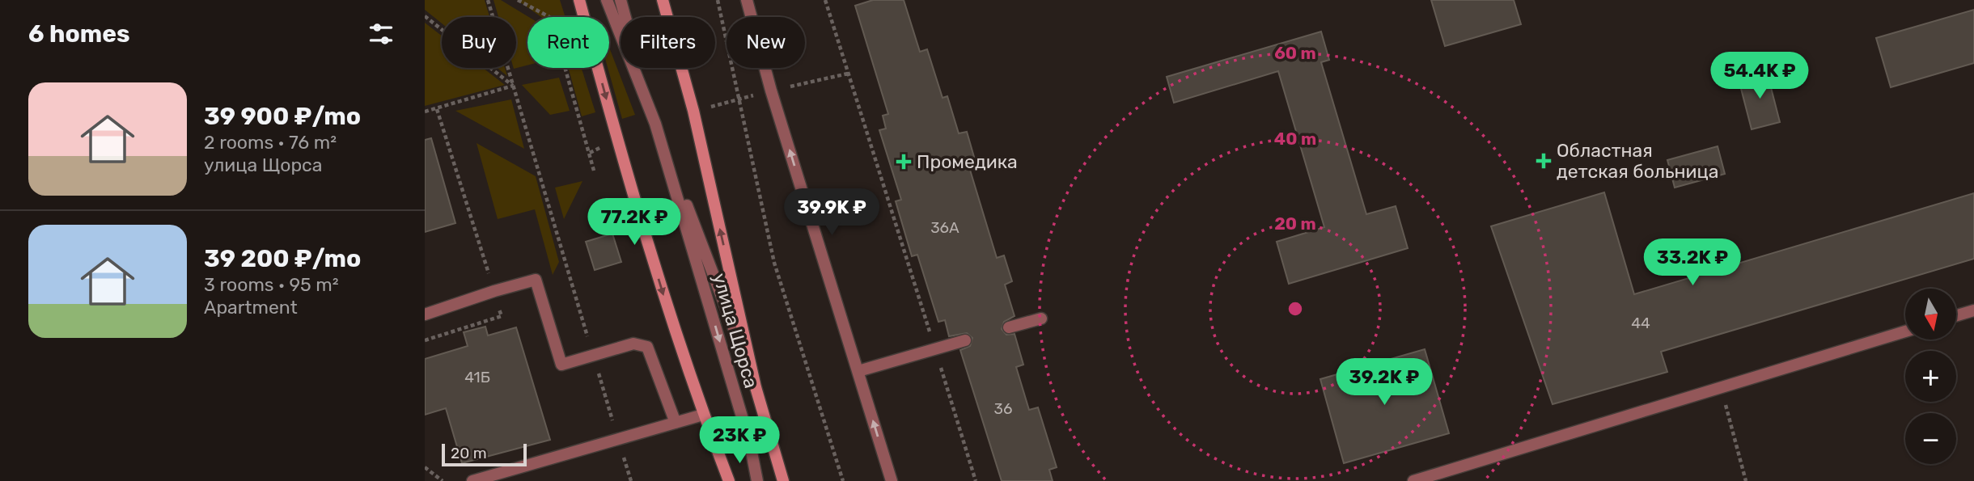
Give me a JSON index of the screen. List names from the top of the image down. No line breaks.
{"streets":{"main road":["улица Щорса"]},"places":{"health":["Областная детская больница","Промедика"]},"house_numbers":["36А","44","41Б","36"],"scale_bar":"20 m","north":"bottom","page":{"heading":"6 homes","chip":["Buy","Rent","Filters","New"],"price":["54.4K ₽","39.9K ₽","77.2K ₽","33.2K ₽","39.2K ₽","23K ₽"],"list":[{"name":"39 900 ₽/mo","note":"2 rooms · 76 m² · улица Щорса"},{"name":"39 200 ₽/mo","note":"3 rooms · 95 m² · Apartment"}],"map_buttons":["+","−"],"scale":"20 m"},"rings":["60 m","40 m","20 m"]}
